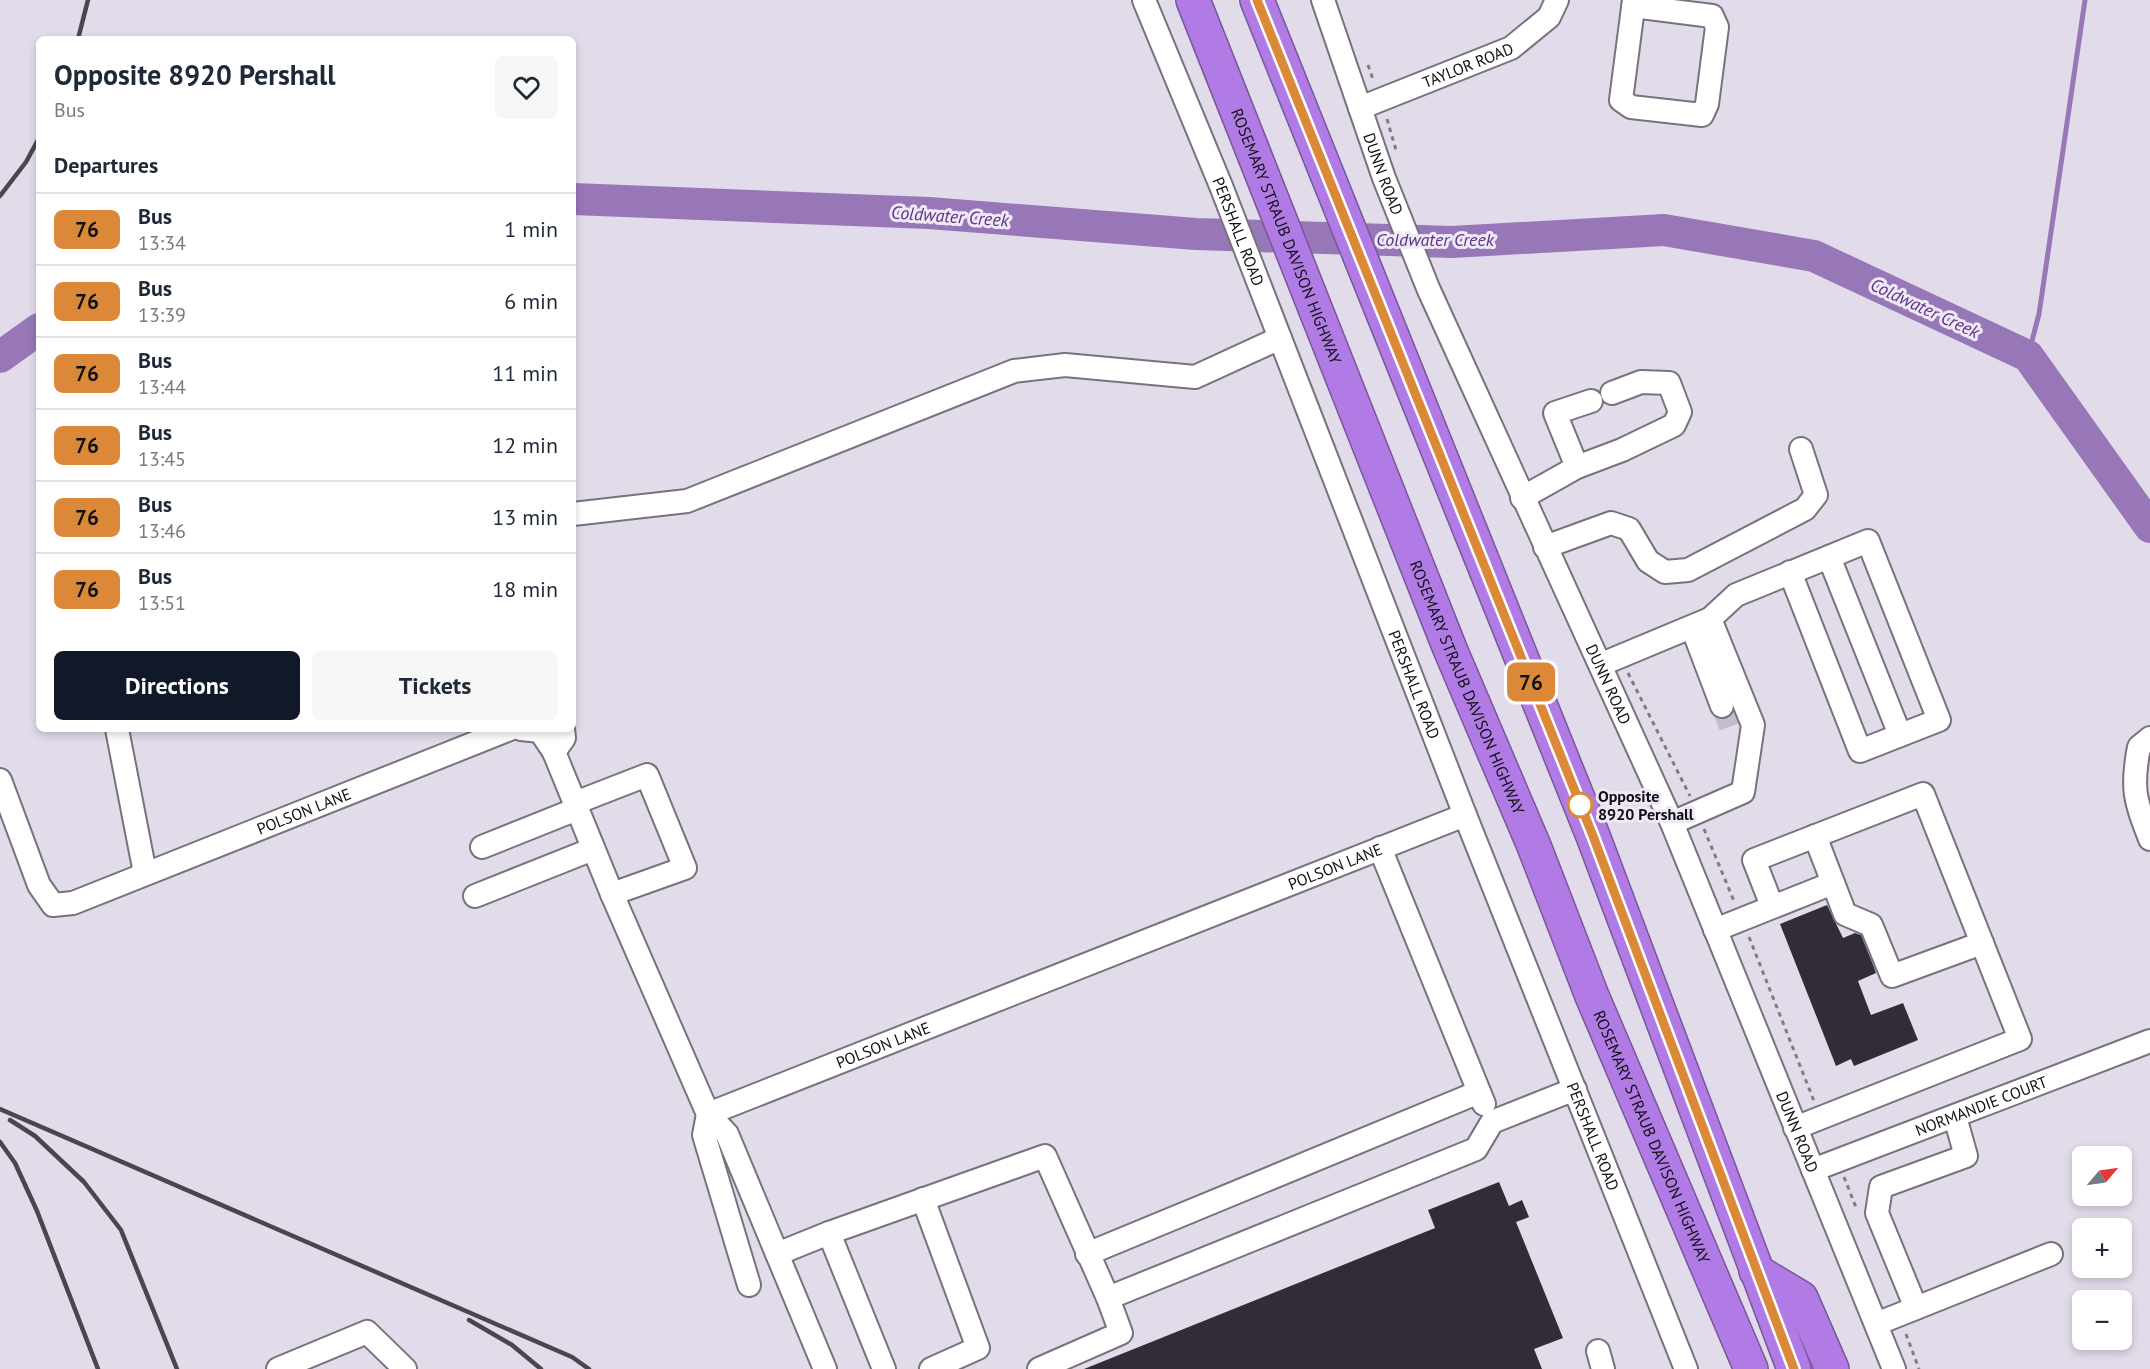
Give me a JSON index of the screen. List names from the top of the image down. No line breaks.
{"streets":{"highway":["ROSEMARY STRAUB DAVISON HIGHWAY"],"street":["TAYLOR ROAD","DUNN ROAD","PERSHALL ROAD","POLSON LANE","NORMANDIE COURT"]},"crossings":[["TAYLOR ROAD","DUNN ROAD"],["DUNN ROAD","NORMANDIE COURT"],["PERSHALL ROAD","POLSON LANE"]],"water":["Coldwater Creek"],"places":["Opposite 8920 Pershall"],"lines":["bus line 76"],"north":"top right","page":{"on_map":"76","heading":[["Opposite 8920 Pershall","Bus"],"Departures"],"list":[{"mark":"76","name":"Bus","note":"13:34","value":"1 min"},{"mark":"76","name":"Bus","note":"13:39","value":"6 min"},{"mark":"76","name":"Bus","note":"13:44","value":"11 min"},{"mark":"76","name":"Bus","note":"13:45","value":"12 min"},{"mark":"76","name":"Bus","note":"13:46","value":"13 min"},{"mark":"76","name":"Bus","note":"13:51","value":"18 min"}],"buttons":["Directions","Tickets"],"map_buttons":["+","−"]}}
